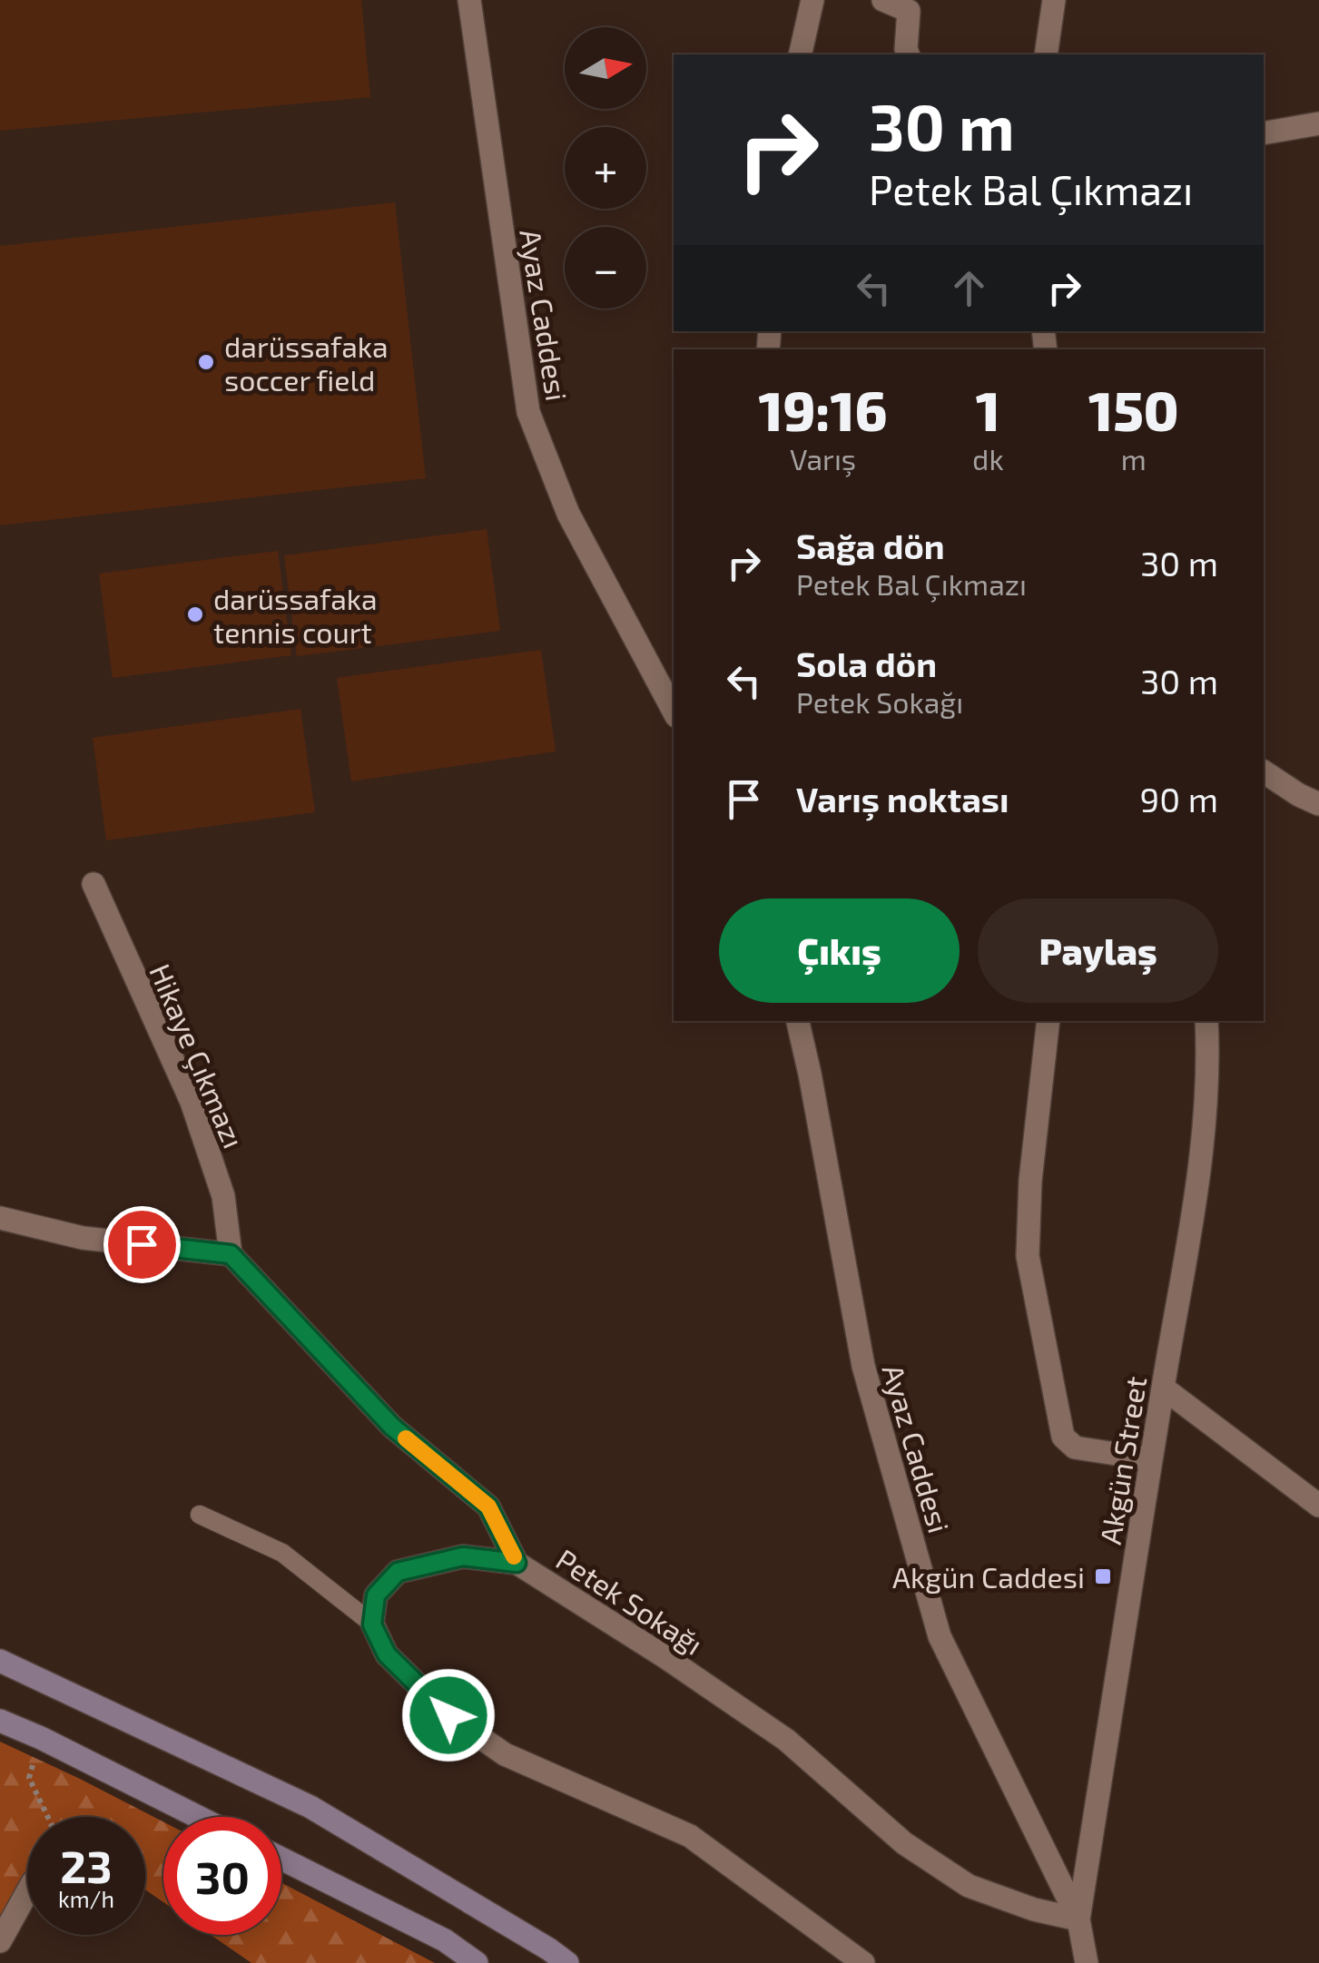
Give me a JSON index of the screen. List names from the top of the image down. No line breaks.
{"streets":{"street":["Ayaz Caddesi","Hikaye Çıkmazı","Akgün Street","Petek Sokağı"]},"crossings":[["Ayaz Caddesi","Akgün Street"],["Ayaz Caddesi","Petek Sokağı"],["Hikaye Çıkmazı","Petek Sokağı"],["Akgün Street","Petek Sokağı"]],"places":{"other":["darüssafaka soccer field","darüssafaka tennis court"],"transit":["Akgün Caddesi"]},"north":"right","page":{"map_buttons":["+","−"],"turn":["30 m","Petek Bal Çıkmazı"],"eta":["19:16","Varış","1","dk","150","m"],"list":[{"name":"Sağa dön","note":"Petek Bal Çıkmazı","value":"30 m"},{"name":"Sola dön","note":"Petek Sokağı","value":"30 m"},{"name":"Varış noktası","value":"90 m"}],"buttons":["Çıkış","Paylaş"],"speed":"23 km/h","limit":"30"}}
